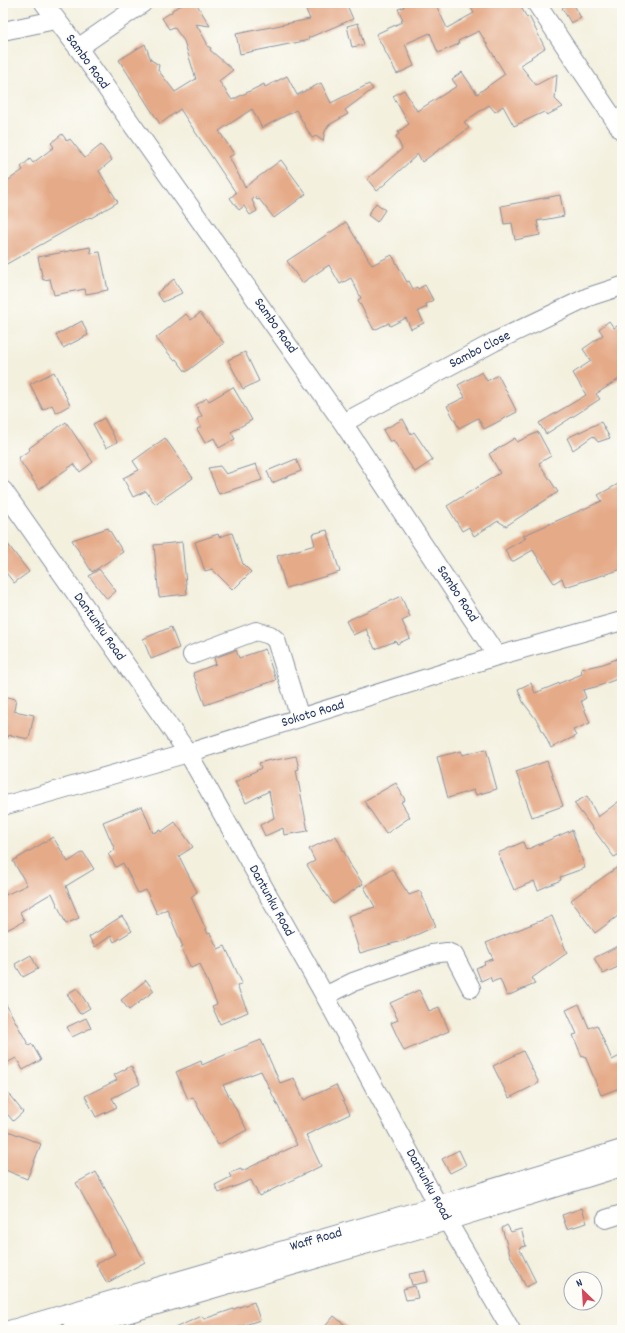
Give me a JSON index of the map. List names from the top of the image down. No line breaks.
{"streets":{"street":["Sambo Road","Sambo Close","Dantunku Road","Sokoto Road","Waff Road"]},"crossings":[["Sambo Road","Sambo Close"],["Sambo Road","Sokoto Road"],["Dantunku Road","Sokoto Road"],["Dantunku Road","Waff Road"]],"north":"top left"}
